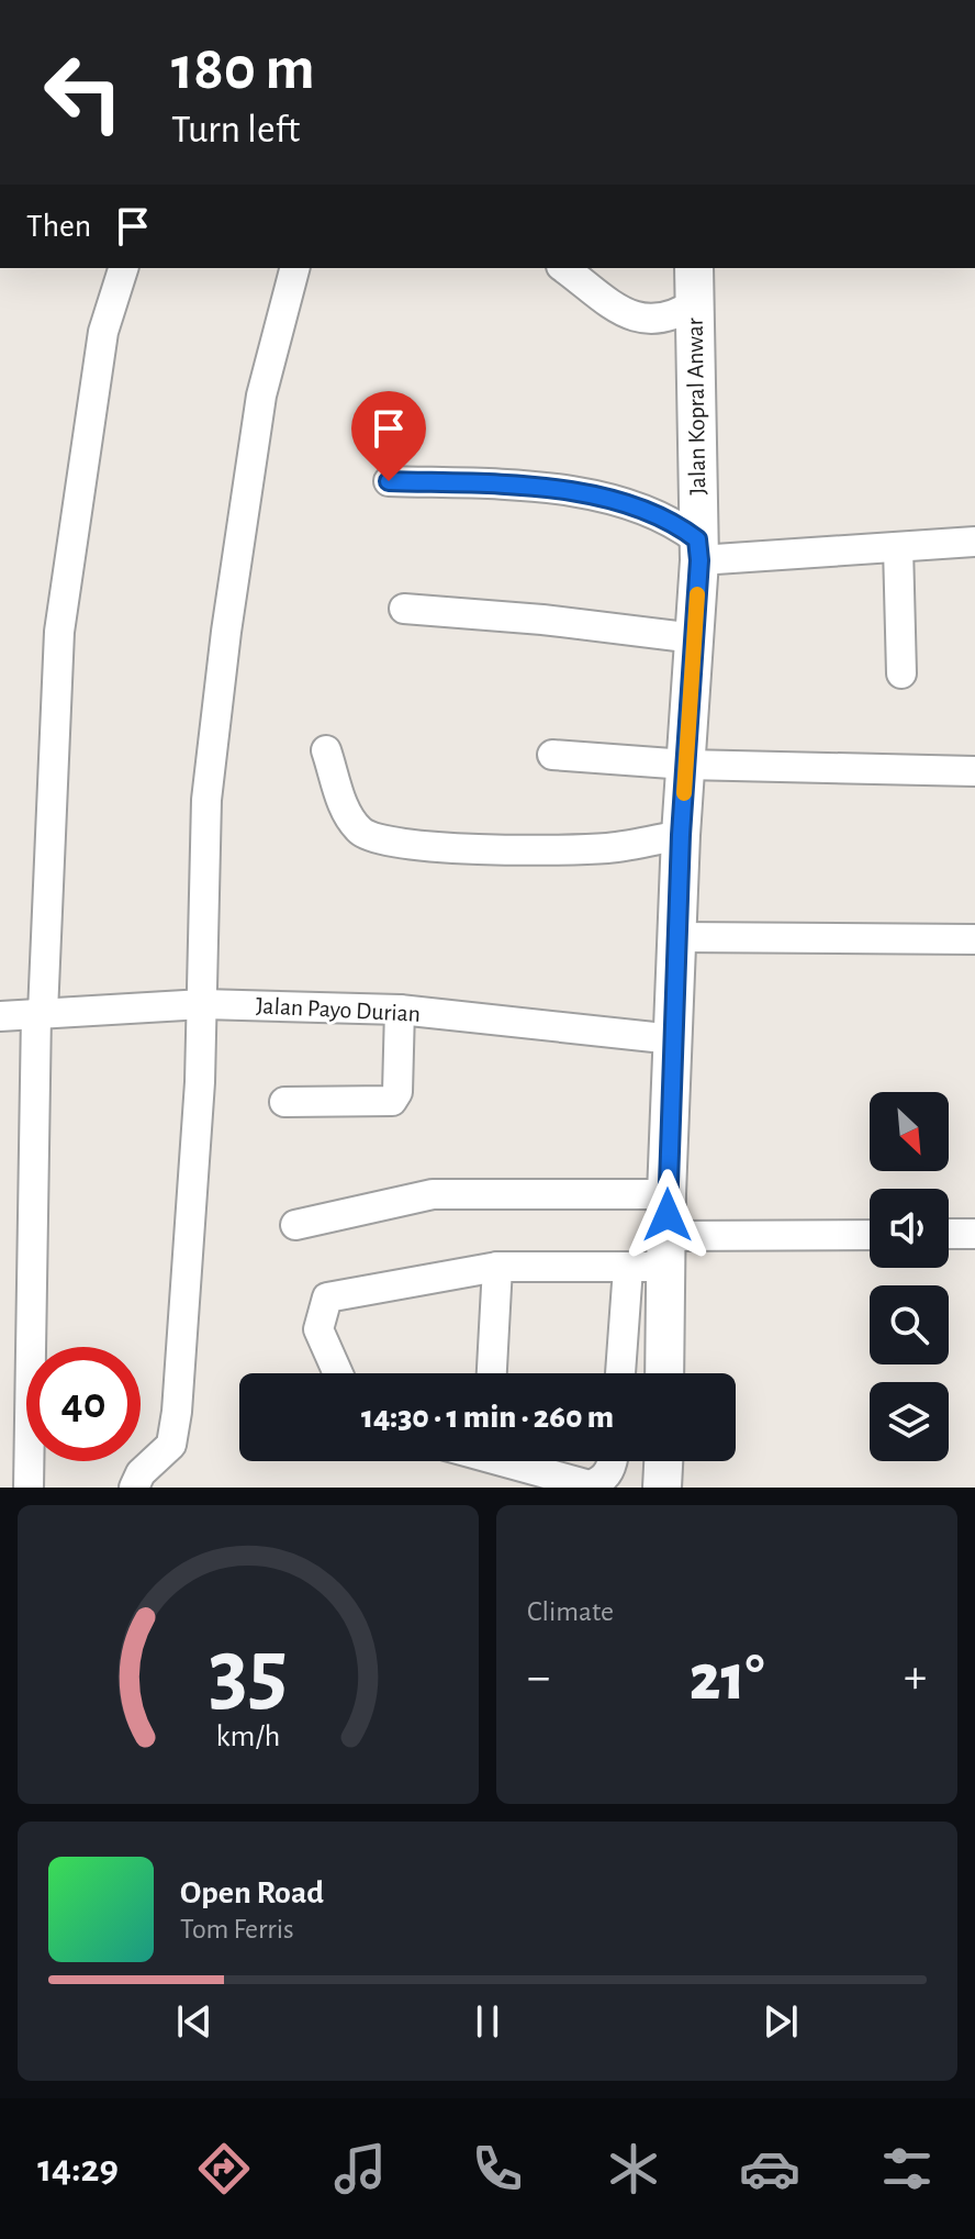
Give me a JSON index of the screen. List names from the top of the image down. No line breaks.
{"streets":{"street":["Jalan Kopral Anwar","Jalan Payo Durian"]},"crossings":[["Jalan Kopral Anwar","Jalan Payo Durian"]],"north":"bottom right","page":{"turn":["180 m","Turn left"],"then":"Then","limit":"40","trip":"14:30 · 1 min · 260 m","tile":"Climate","heat":["−","21°","+"],"song":["Open Road","Tom Ferris"],"tabs":"14:29","gauge":["35","km/h"]}}
